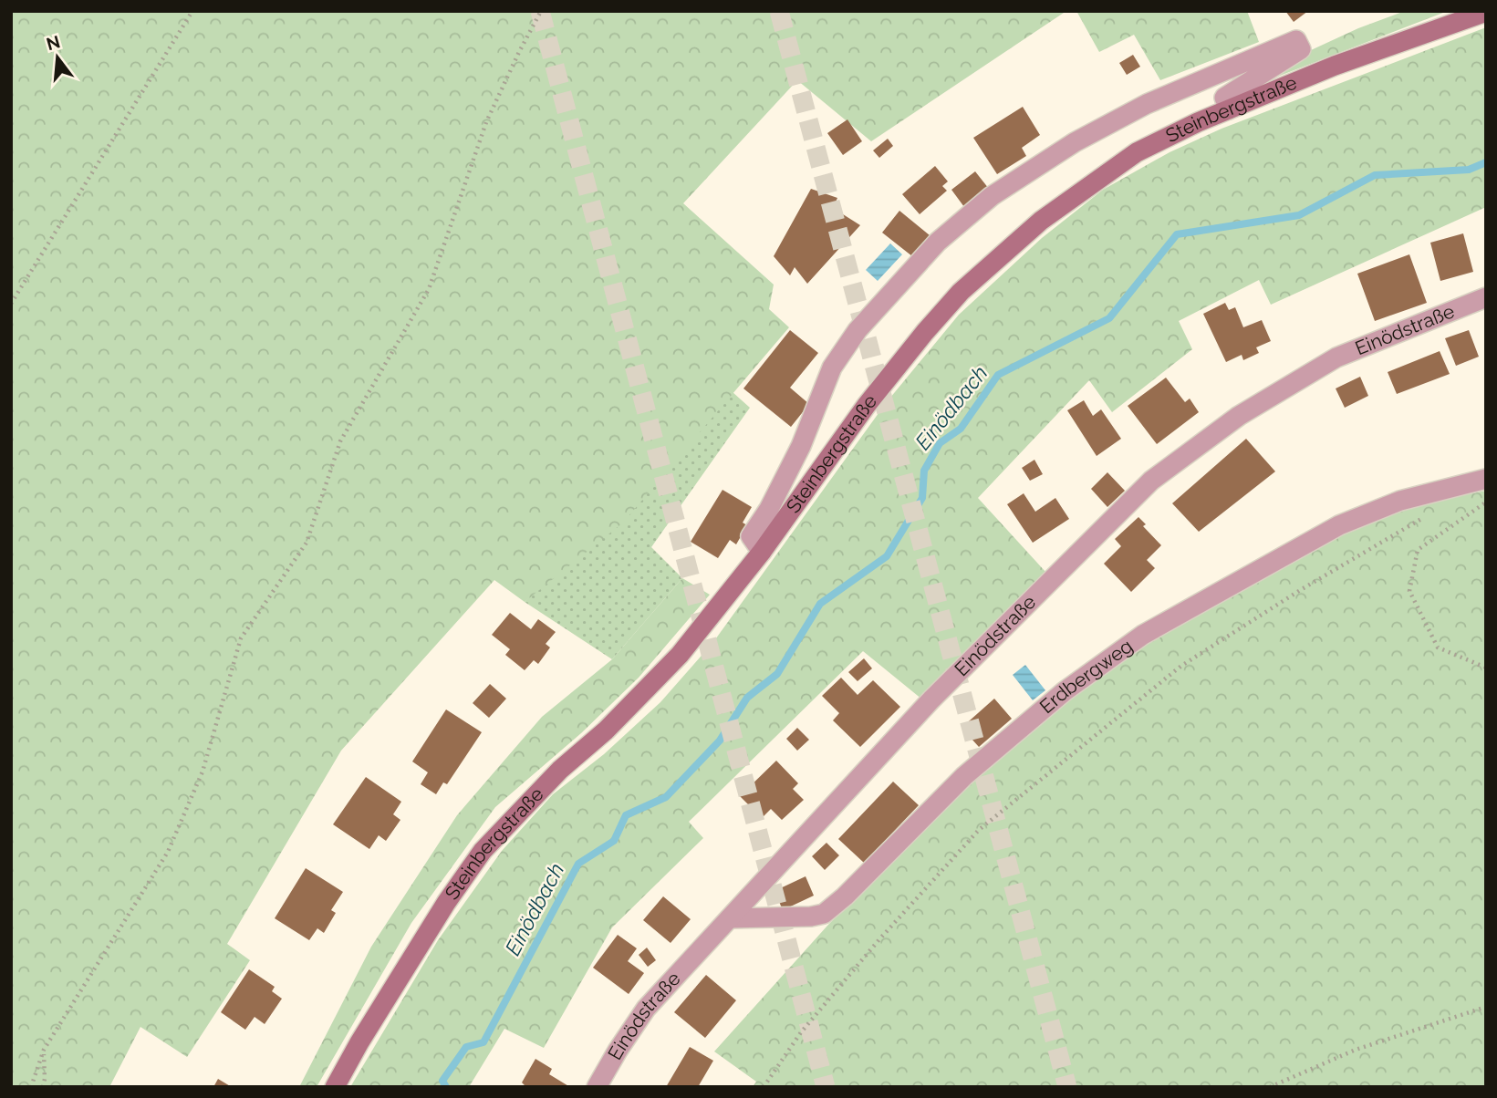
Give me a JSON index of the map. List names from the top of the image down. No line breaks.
{"streets":{"main road":["Steinbergstraße"],"street":["Einödstraße","Erdbergweg"]},"crossings":[["Einödstraße","Erdbergweg"]],"water":["Einödbach"],"north":"top"}
